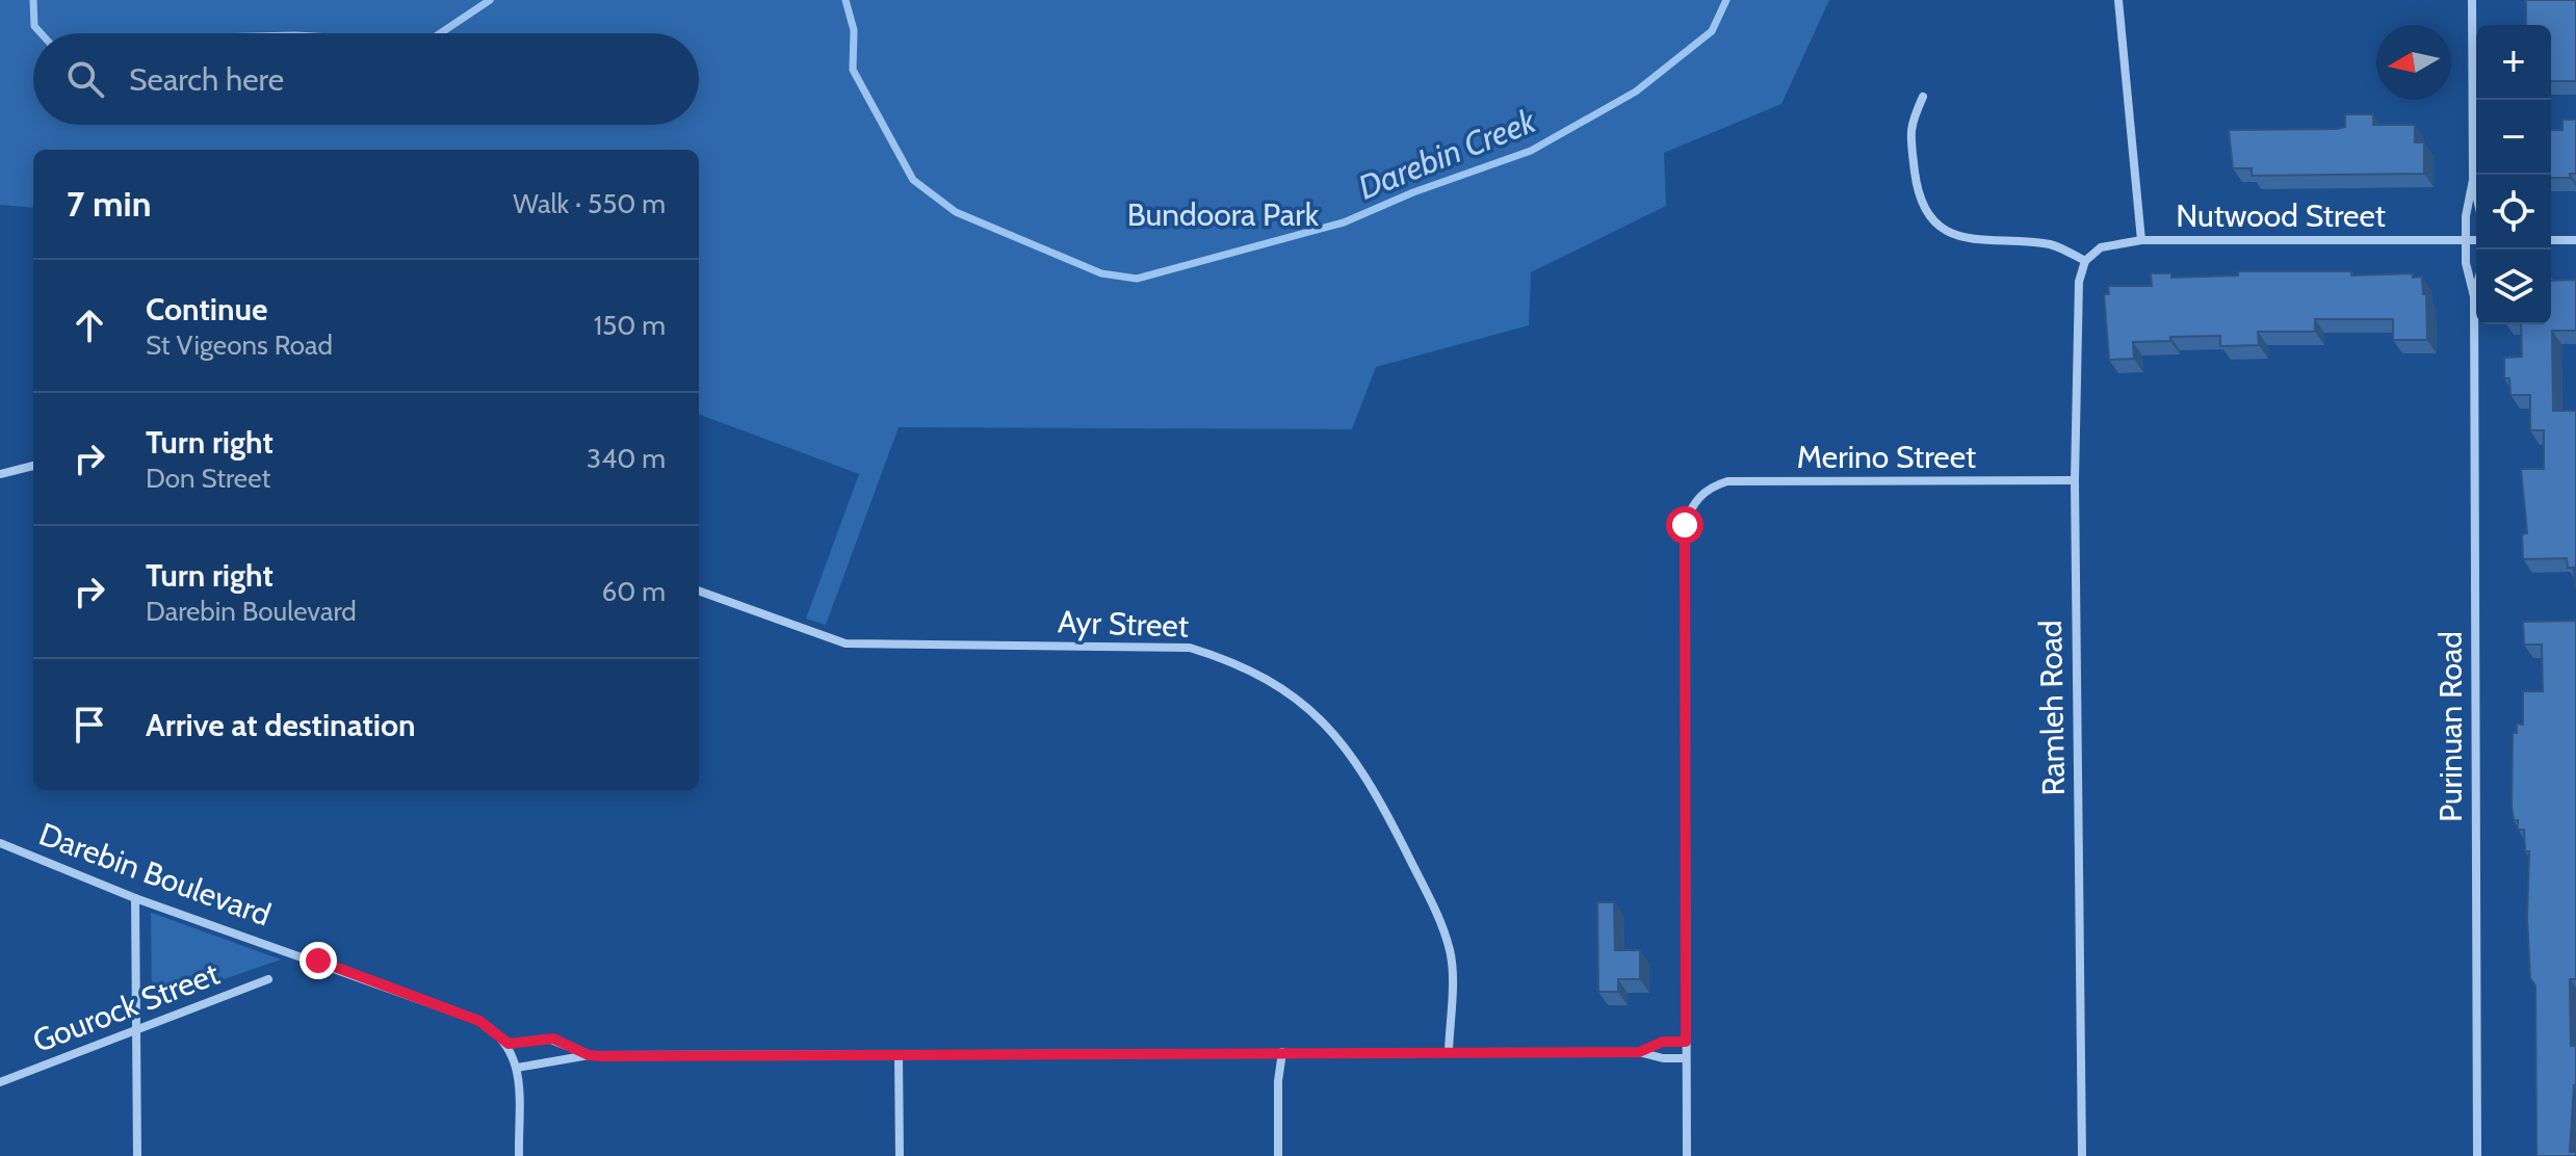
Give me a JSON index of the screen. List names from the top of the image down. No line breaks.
{"streets":{"street":["Nutwood Street","Merino Street","Ayr Street","Ramleh Road","Purinuan Road","Darebin Boulevard","Gourock Street"]},"crossings":[["Nutwood Street","Ramleh Road"],["Nutwood Street","Purinuan Road"],["Merino Street","Ramleh Road"]],"water":["Darebin Creek"],"parks":["Bundoora Park"],"north":"left","page":{"map_buttons":["+","−"],"search":"Search here","heading":["7 min","Walk · 550 m"],"list":[["Continue","St Vigeons Road","150 m"],["Turn right","Don Street","340 m"],["Turn right","Darebin Boulevard","60 m"],"Arrive at destination"]}}
